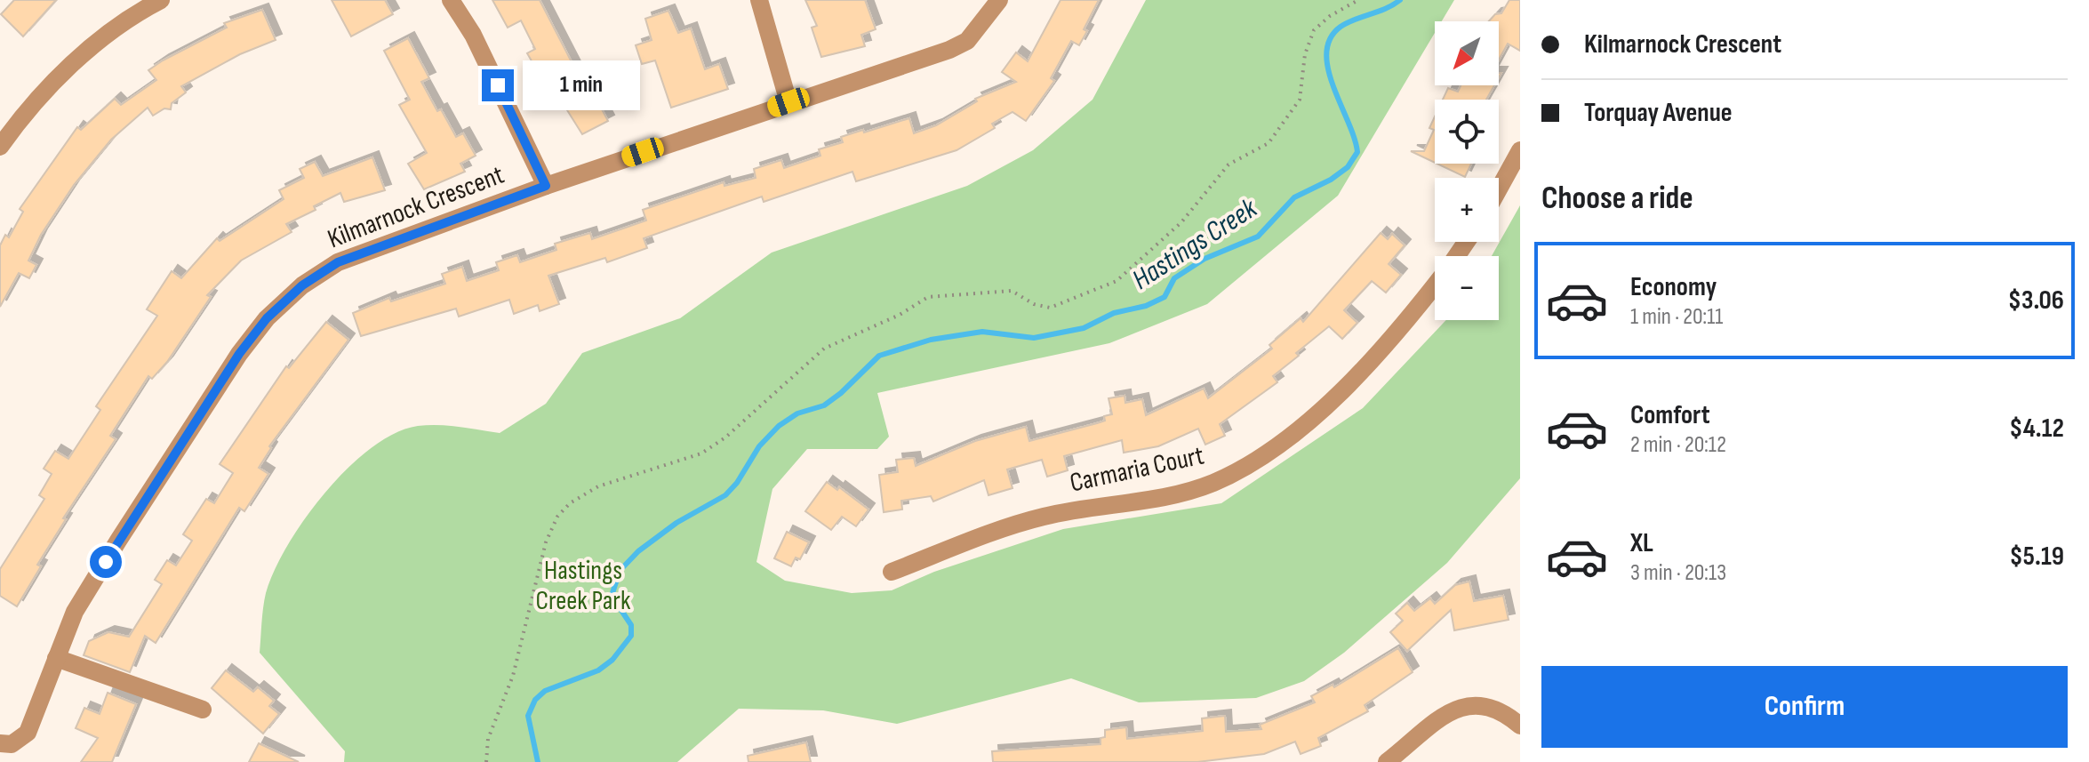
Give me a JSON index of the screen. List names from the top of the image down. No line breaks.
{"streets":{"street":["Kilmarnock Crescent","Carmaria Court"]},"water":["Hastings Creek"],"parks":["Hastings Creek Park"],"north":"bottom left","page":{"banner":["Kilmarnock Crescent","Torquay Avenue"],"map_buttons":["+","−"],"bubble":"1 min","heading":"Choose a ride","list":[{"name":"Economy","note":"1 min · 20:11","value":"$3.06"},{"name":"Comfort","note":"2 min · 20:12","value":"$4.12"},{"name":"XL","note":"3 min · 20:13","value":"$5.19"}],"buttons":"Confirm"}}
